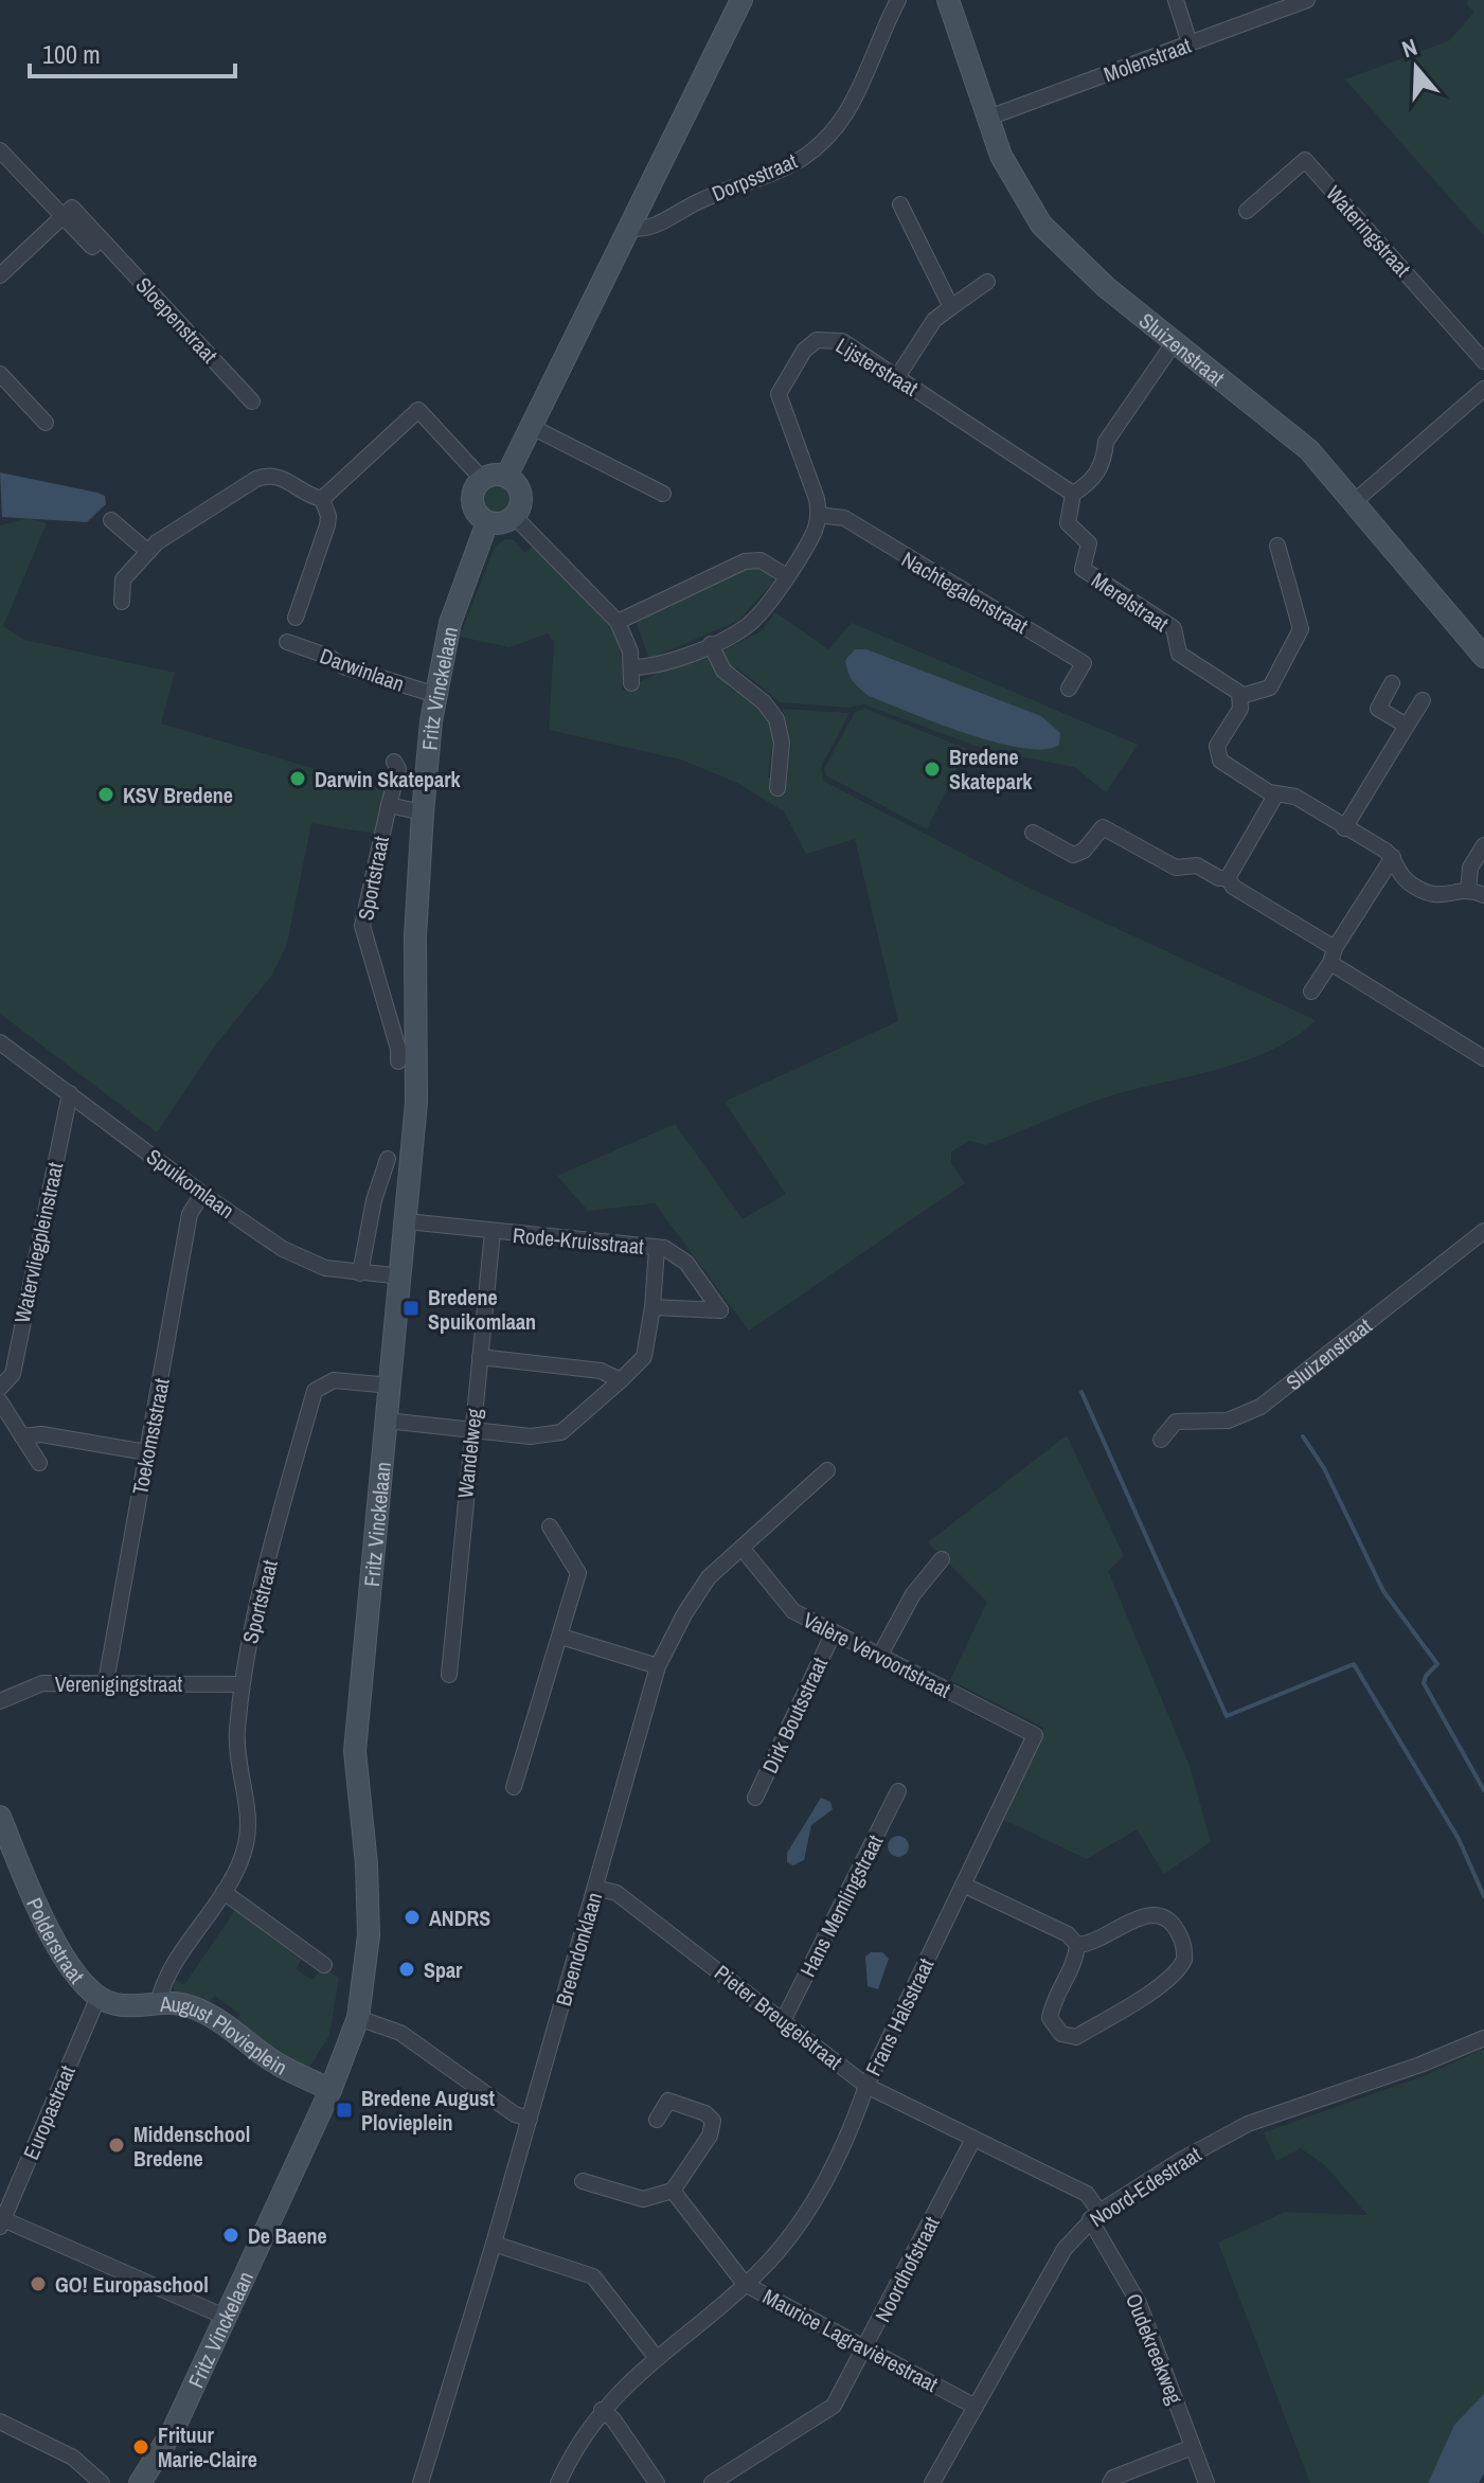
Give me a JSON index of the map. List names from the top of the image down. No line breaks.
{"streets":{"street":["Molenstraat","Dorpsstraat","Wateringstraat","Sloepenstraat","Sluizenstraat","Lijsterstraat","Nachtegalenstraat","Merelstraat","Darwinlaan","Fritz Vinckelaan","Sportstraat","Spuikomlaan","Rode-Kruisstraat","Watervliegpleinstraat","Toekomststraat","Wandelweg","Valère Vervoortstraat","Verenigingstraat","Dirk Boutsstraat","Hans Memlingstraat","Polderstraat","Breendonklaan","Pieter Breugelstraat","Frans Halsstraat","August Plovieplein","Europastraat","Noord-Edestraat","Noordhofstraat","Maurice Lagravièrestraat","Oudekreekweg"]},"crossings":[["Molenstraat","Sluizenstraat"],["Lijsterstraat","Nachtegalenstraat"],["Lijsterstraat","Merelstraat"],["Darwinlaan","Fritz Vinckelaan"],["Fritz Vinckelaan","Sportstraat"],["Fritz Vinckelaan","Spuikomlaan"],["Fritz Vinckelaan","Rode-Kruisstraat"],["Fritz Vinckelaan","August Plovieplein"],["Sportstraat","Verenigingstraat"],["Sportstraat","August Plovieplein"],["Spuikomlaan","Watervliegpleinstraat"],["Spuikomlaan","Toekomststraat"],["Rode-Kruisstraat","Wandelweg"],["Toekomststraat","Verenigingstraat"],["Valère Vervoortstraat","Dirk Boutsstraat"],["Valère Vervoortstraat","Breendonklaan"],["Valère Vervoortstraat","Frans Halsstraat"],["Hans Memlingstraat","Pieter Breugelstraat"],["Polderstraat","August Plovieplein"],["Polderstraat","Europastraat"],["Breendonklaan","Pieter Breugelstraat"],["Pieter Breugelstraat","Frans Halsstraat"],["Pieter Breugelstraat","Noord-Edestraat"],["Pieter Breugelstraat","Noordhofstraat"],["Pieter Breugelstraat","Oudekreekweg"],["Frans Halsstraat","Maurice Lagravièrestraat"],["Noord-Edestraat","Maurice Lagravièrestraat"],["Noord-Edestraat","Oudekreekweg"],["Noordhofstraat","Maurice Lagravièrestraat"]],"places":{"other":["Bredene Skatepark","Darwin Skatepark","KSV Bredene","ANDRS","Spar","Middenschool Bredene","De Baene","GO! Europaschool","Frituur Marie-Claire"],"transit":["Bredene Spuikomlaan","Bredene August Plovieplein"]},"scale_bar":"100 m","north":"top"}
